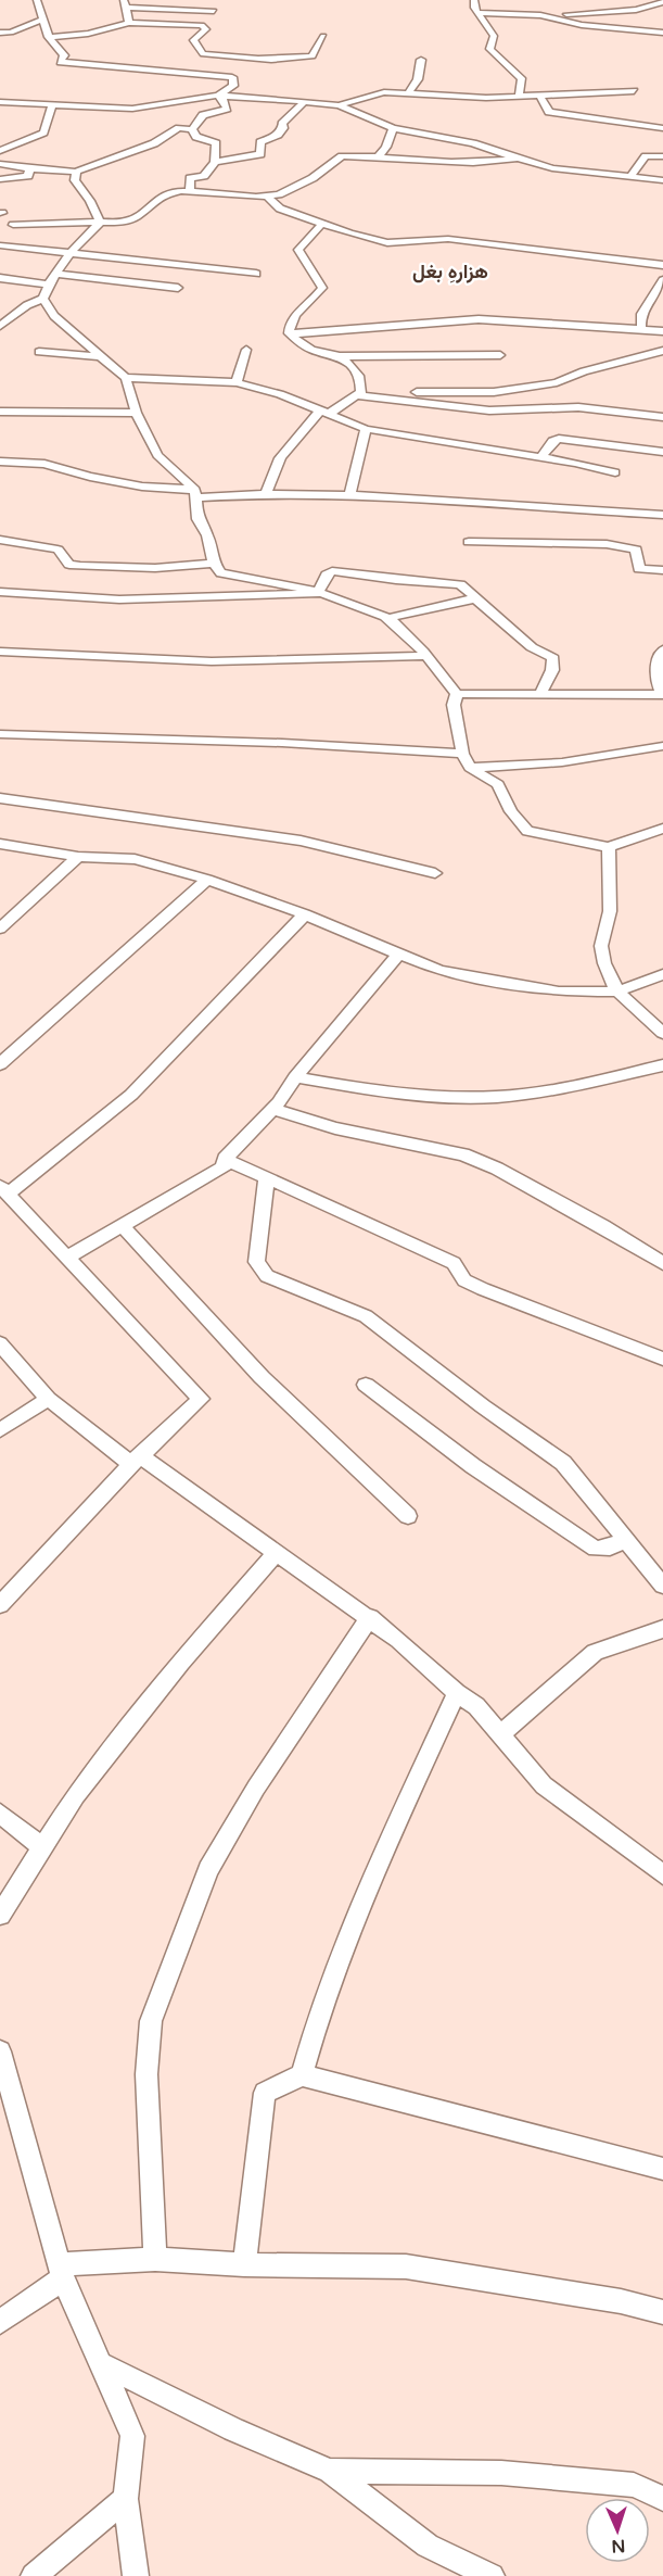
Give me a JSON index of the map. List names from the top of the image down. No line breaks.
{"districts":["هزارهِ بغل"],"north":"bottom"}
